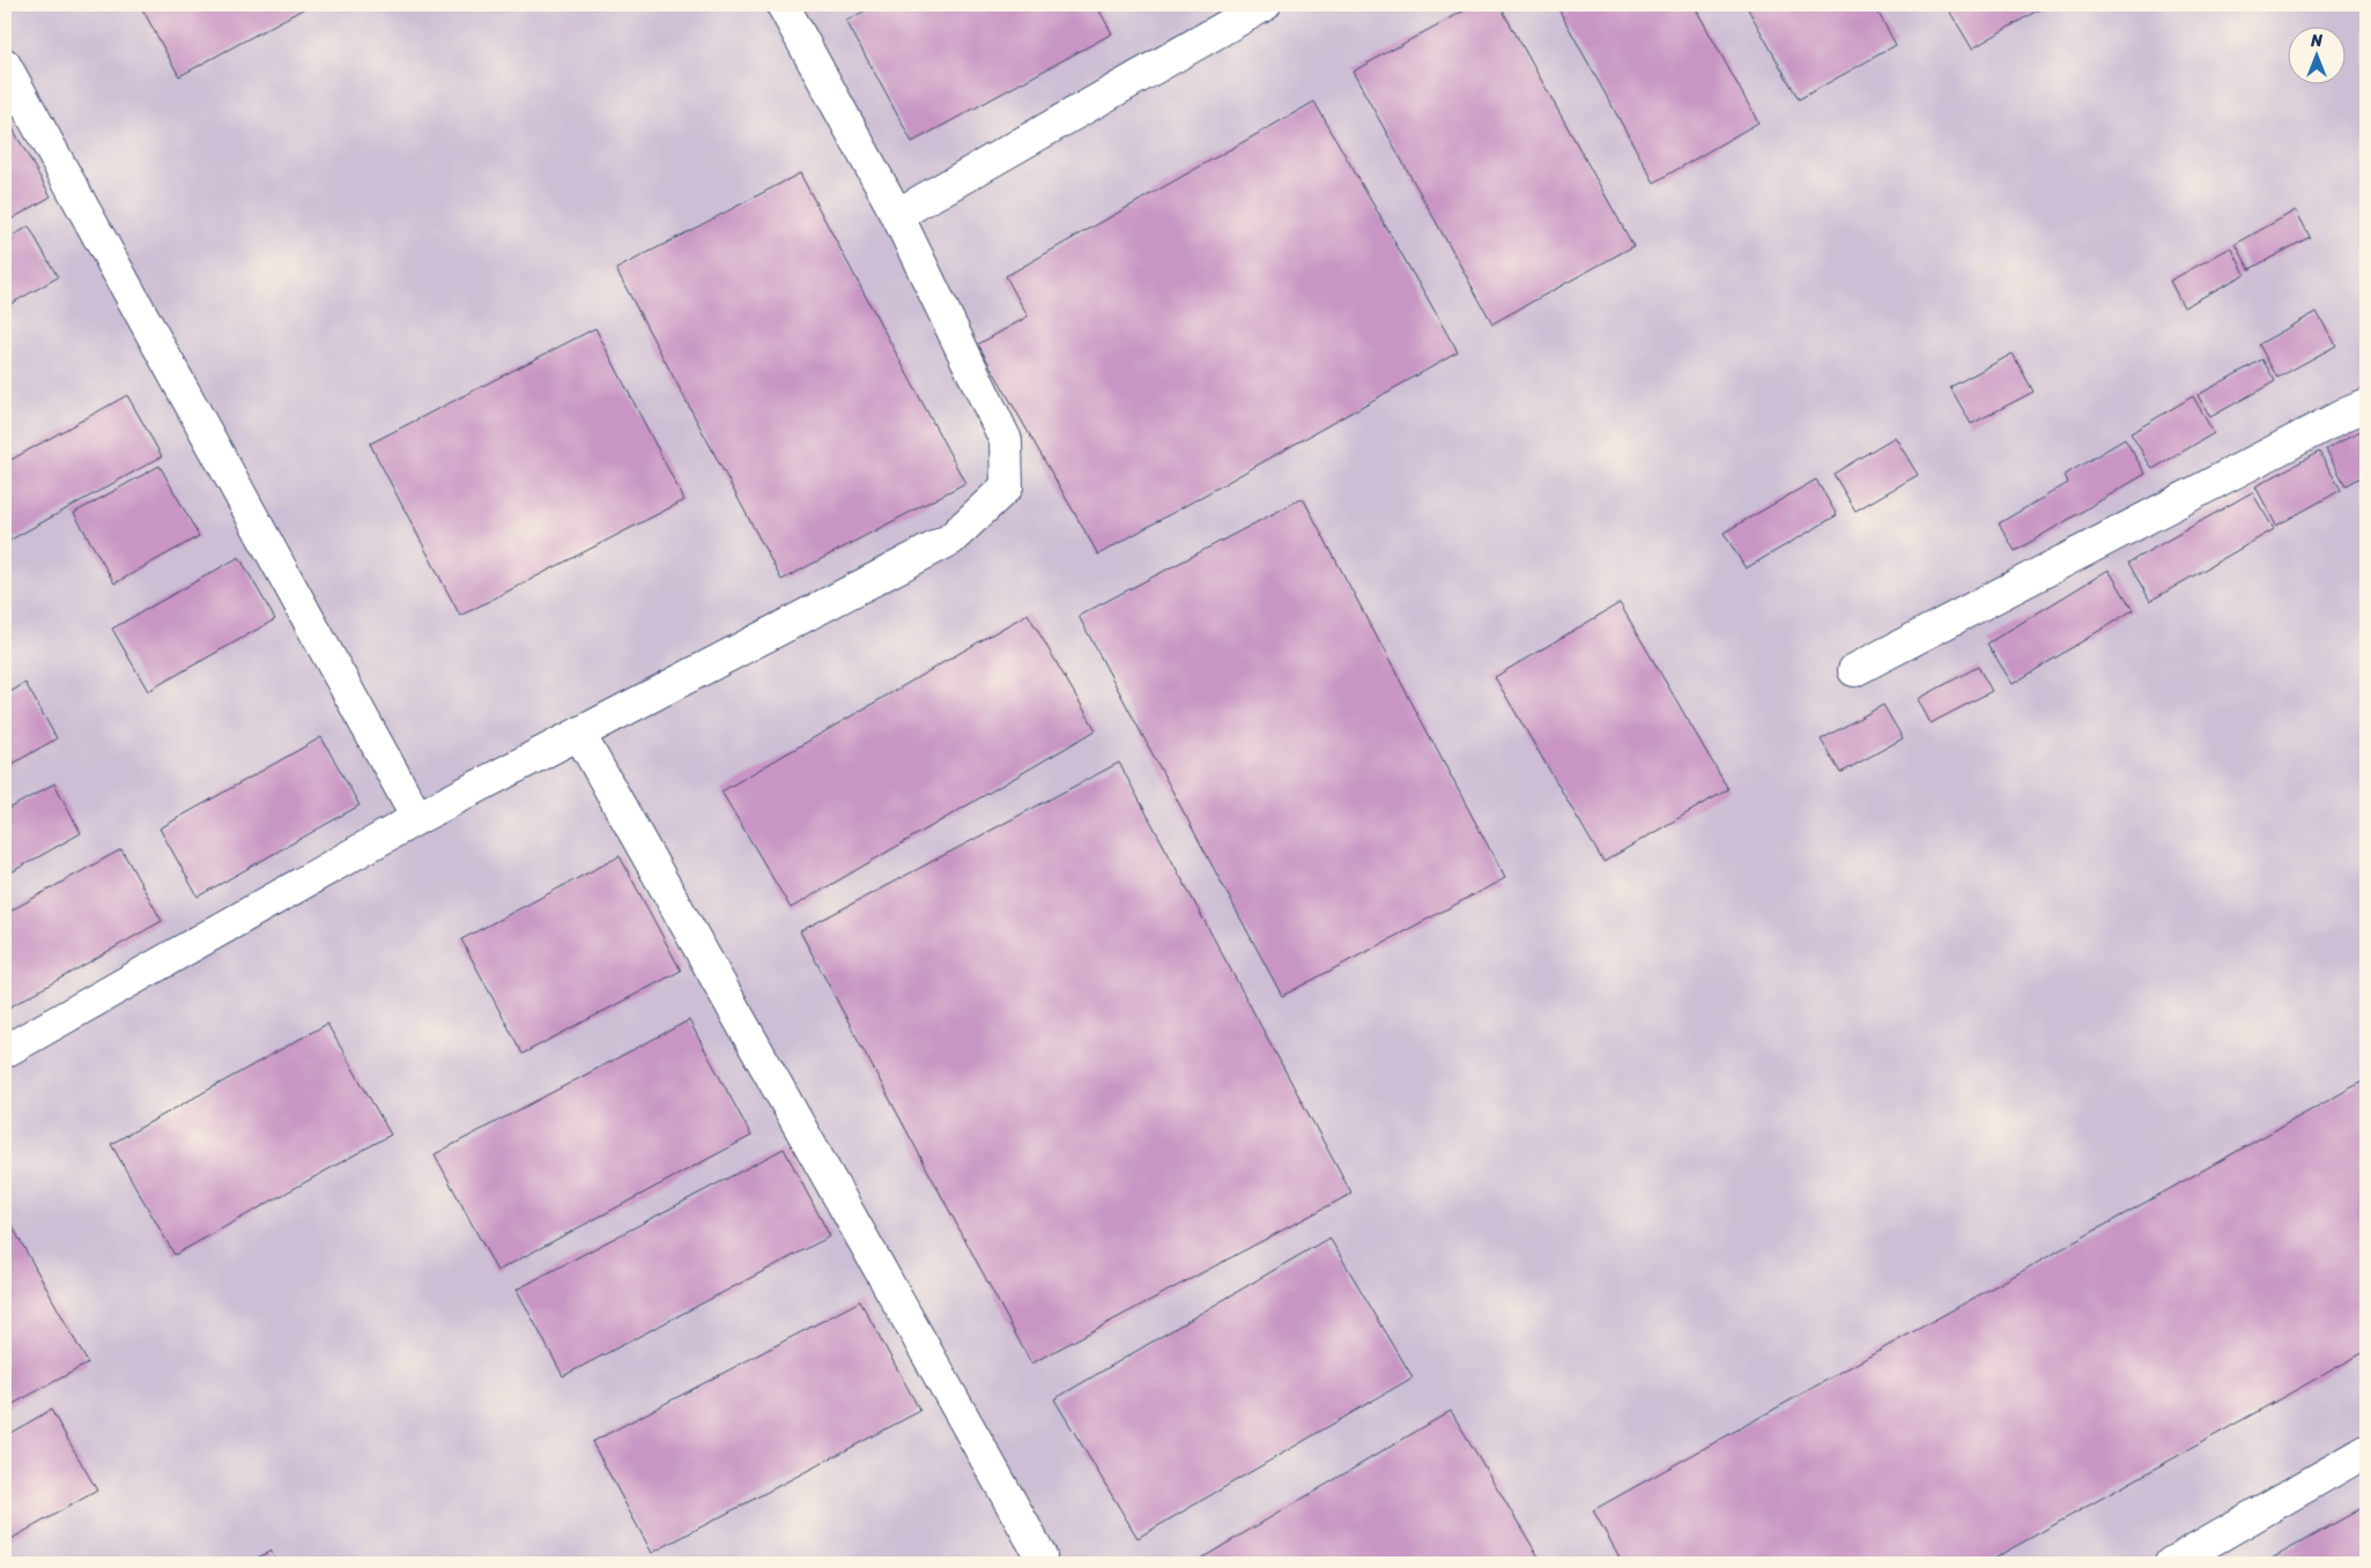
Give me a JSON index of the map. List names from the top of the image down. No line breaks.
{"north":"top"}
